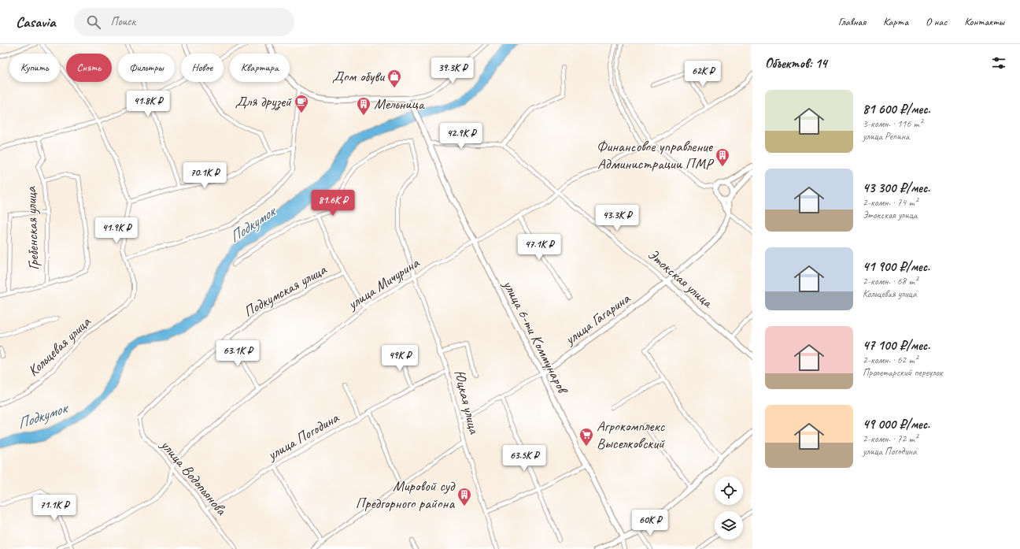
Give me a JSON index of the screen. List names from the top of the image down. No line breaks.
{"streets":{"main road":["Этокская улица","улица Гагарина","улица 6-ти Коммунаров"],"street":["Гребенская улица","улица Мичурина","Подкумская улица","Кольцевая улица","Юцкая улица","улица Погодина","улица Водопьянова"]},"crossings":[["Этокская улица","улица Мичурина"],["Этокская улица","улица Гагарина"],["улица Мичурина","улица 6-ти Коммунаров"],["улица Мичурина","Юцкая улица"],["улица Мичурина","улица Водопьянова"],["Подкумская улица","улица Водопьянова"],["улица Гагарина","улица 6-ти Коммунаров"],["улица Гагарина","Юцкая улица"],["Юцкая улица","улица Погодина"],["улица Погодина","улица Водопьянова"]],"water":["Подкумок"],"places":{"shop":["Дом обуви"],"cafe":["Для друзей"],"building":["Мельница","Финансовое управление Администрации ПМР","Мировой суд Предгорного района"],"supermarket":["Агрокомплекс Выселковский"]},"page":{"header":"Casavia","search":"Поиск","nav":["Главная","Карта","О нас","Контакты"],"heading":"Объектов: 14","chip":["Купить","Снять","Фильтры","Новое","Квартира"],"price":["39.3K ₽","62K ₽","41.8K ₽","42.9K ₽","70.1K ₽","81.6K ₽","43.3K ₽","41.9K ₽","47.1K ₽","63.1K ₽","49K ₽","63.5K ₽","71.1K ₽","60K ₽"],"list":[{"name":"81 600 ₽/мес.","note":"3-комн. · 116 m² · улица Репина"},{"name":"43 300 ₽/мес.","note":"2-комн. · 74 m² · Этокская улица"},{"name":"41 900 ₽/мес.","note":"2-комн. · 68 m² · Кольцевая улица"},{"name":"47 100 ₽/мес.","note":"2-комн. · 62 m² · Пролетарский переулок"},{"name":"49 000 ₽/мес.","note":"2-комн. · 72 m² · улица Погодина"}]}}
